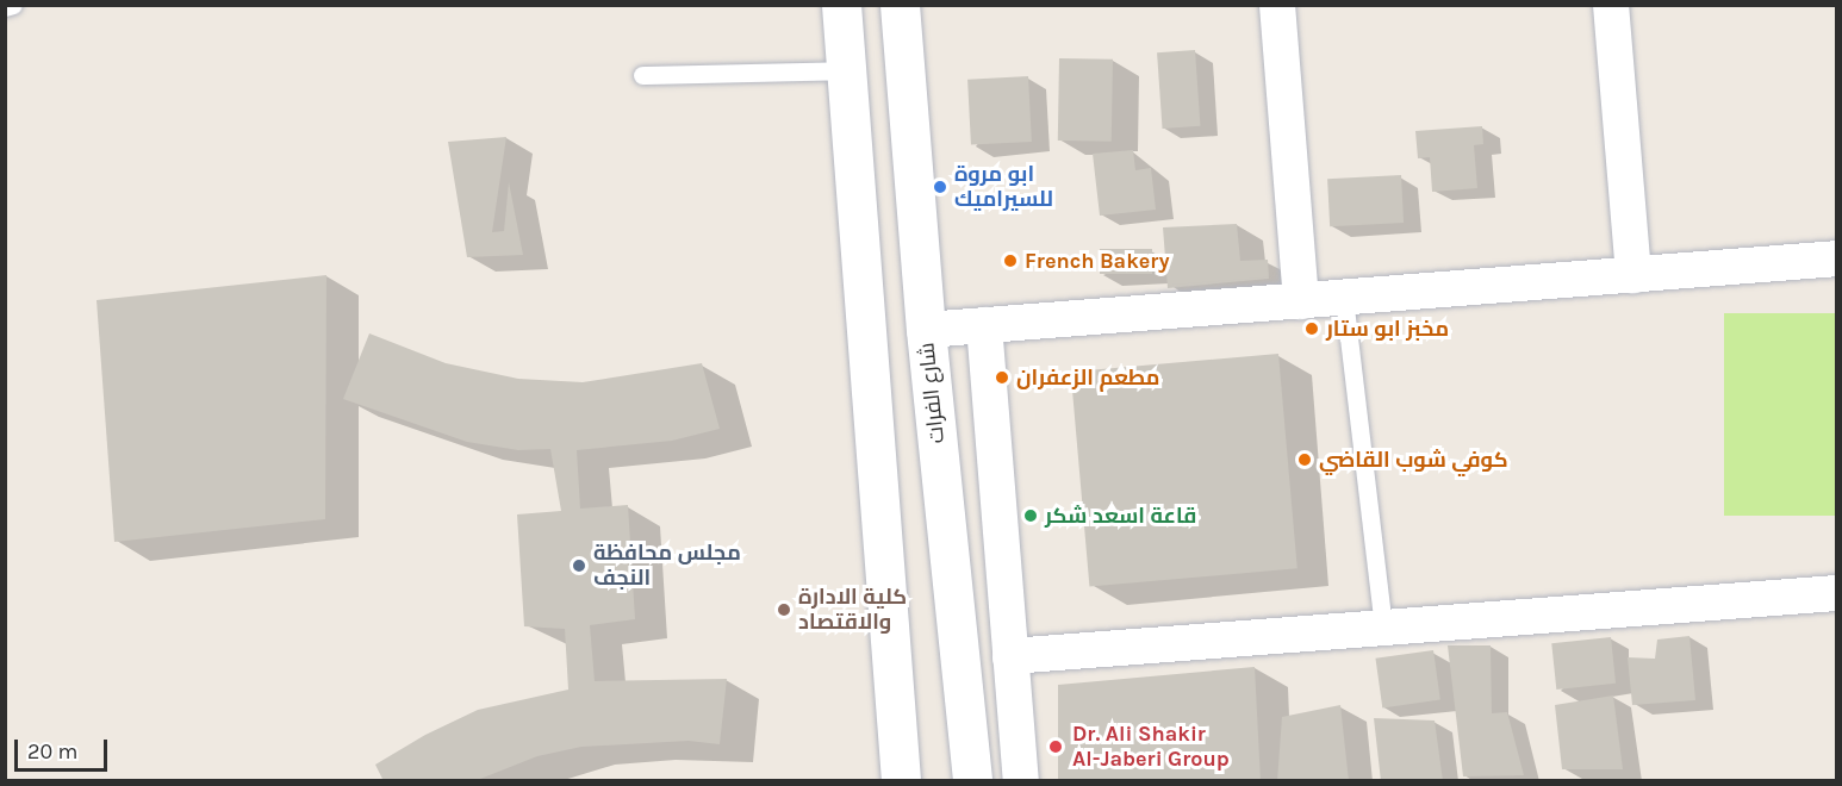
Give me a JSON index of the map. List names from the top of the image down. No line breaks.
{"streets":{"main road":["شارع الفرات"]},"places":["ابو مروة للسيراميك","French Bakery","مخبز ابو ستار","مطعم الزعفران","كوفي شوب القاضي","قاعة اسعد شكر","مجلس محافظة النجف","كلية الادارة والاقتصاد","Dr. Ali Shakir Al-Jaberi Group"],"scale_bar":"20 m"}
